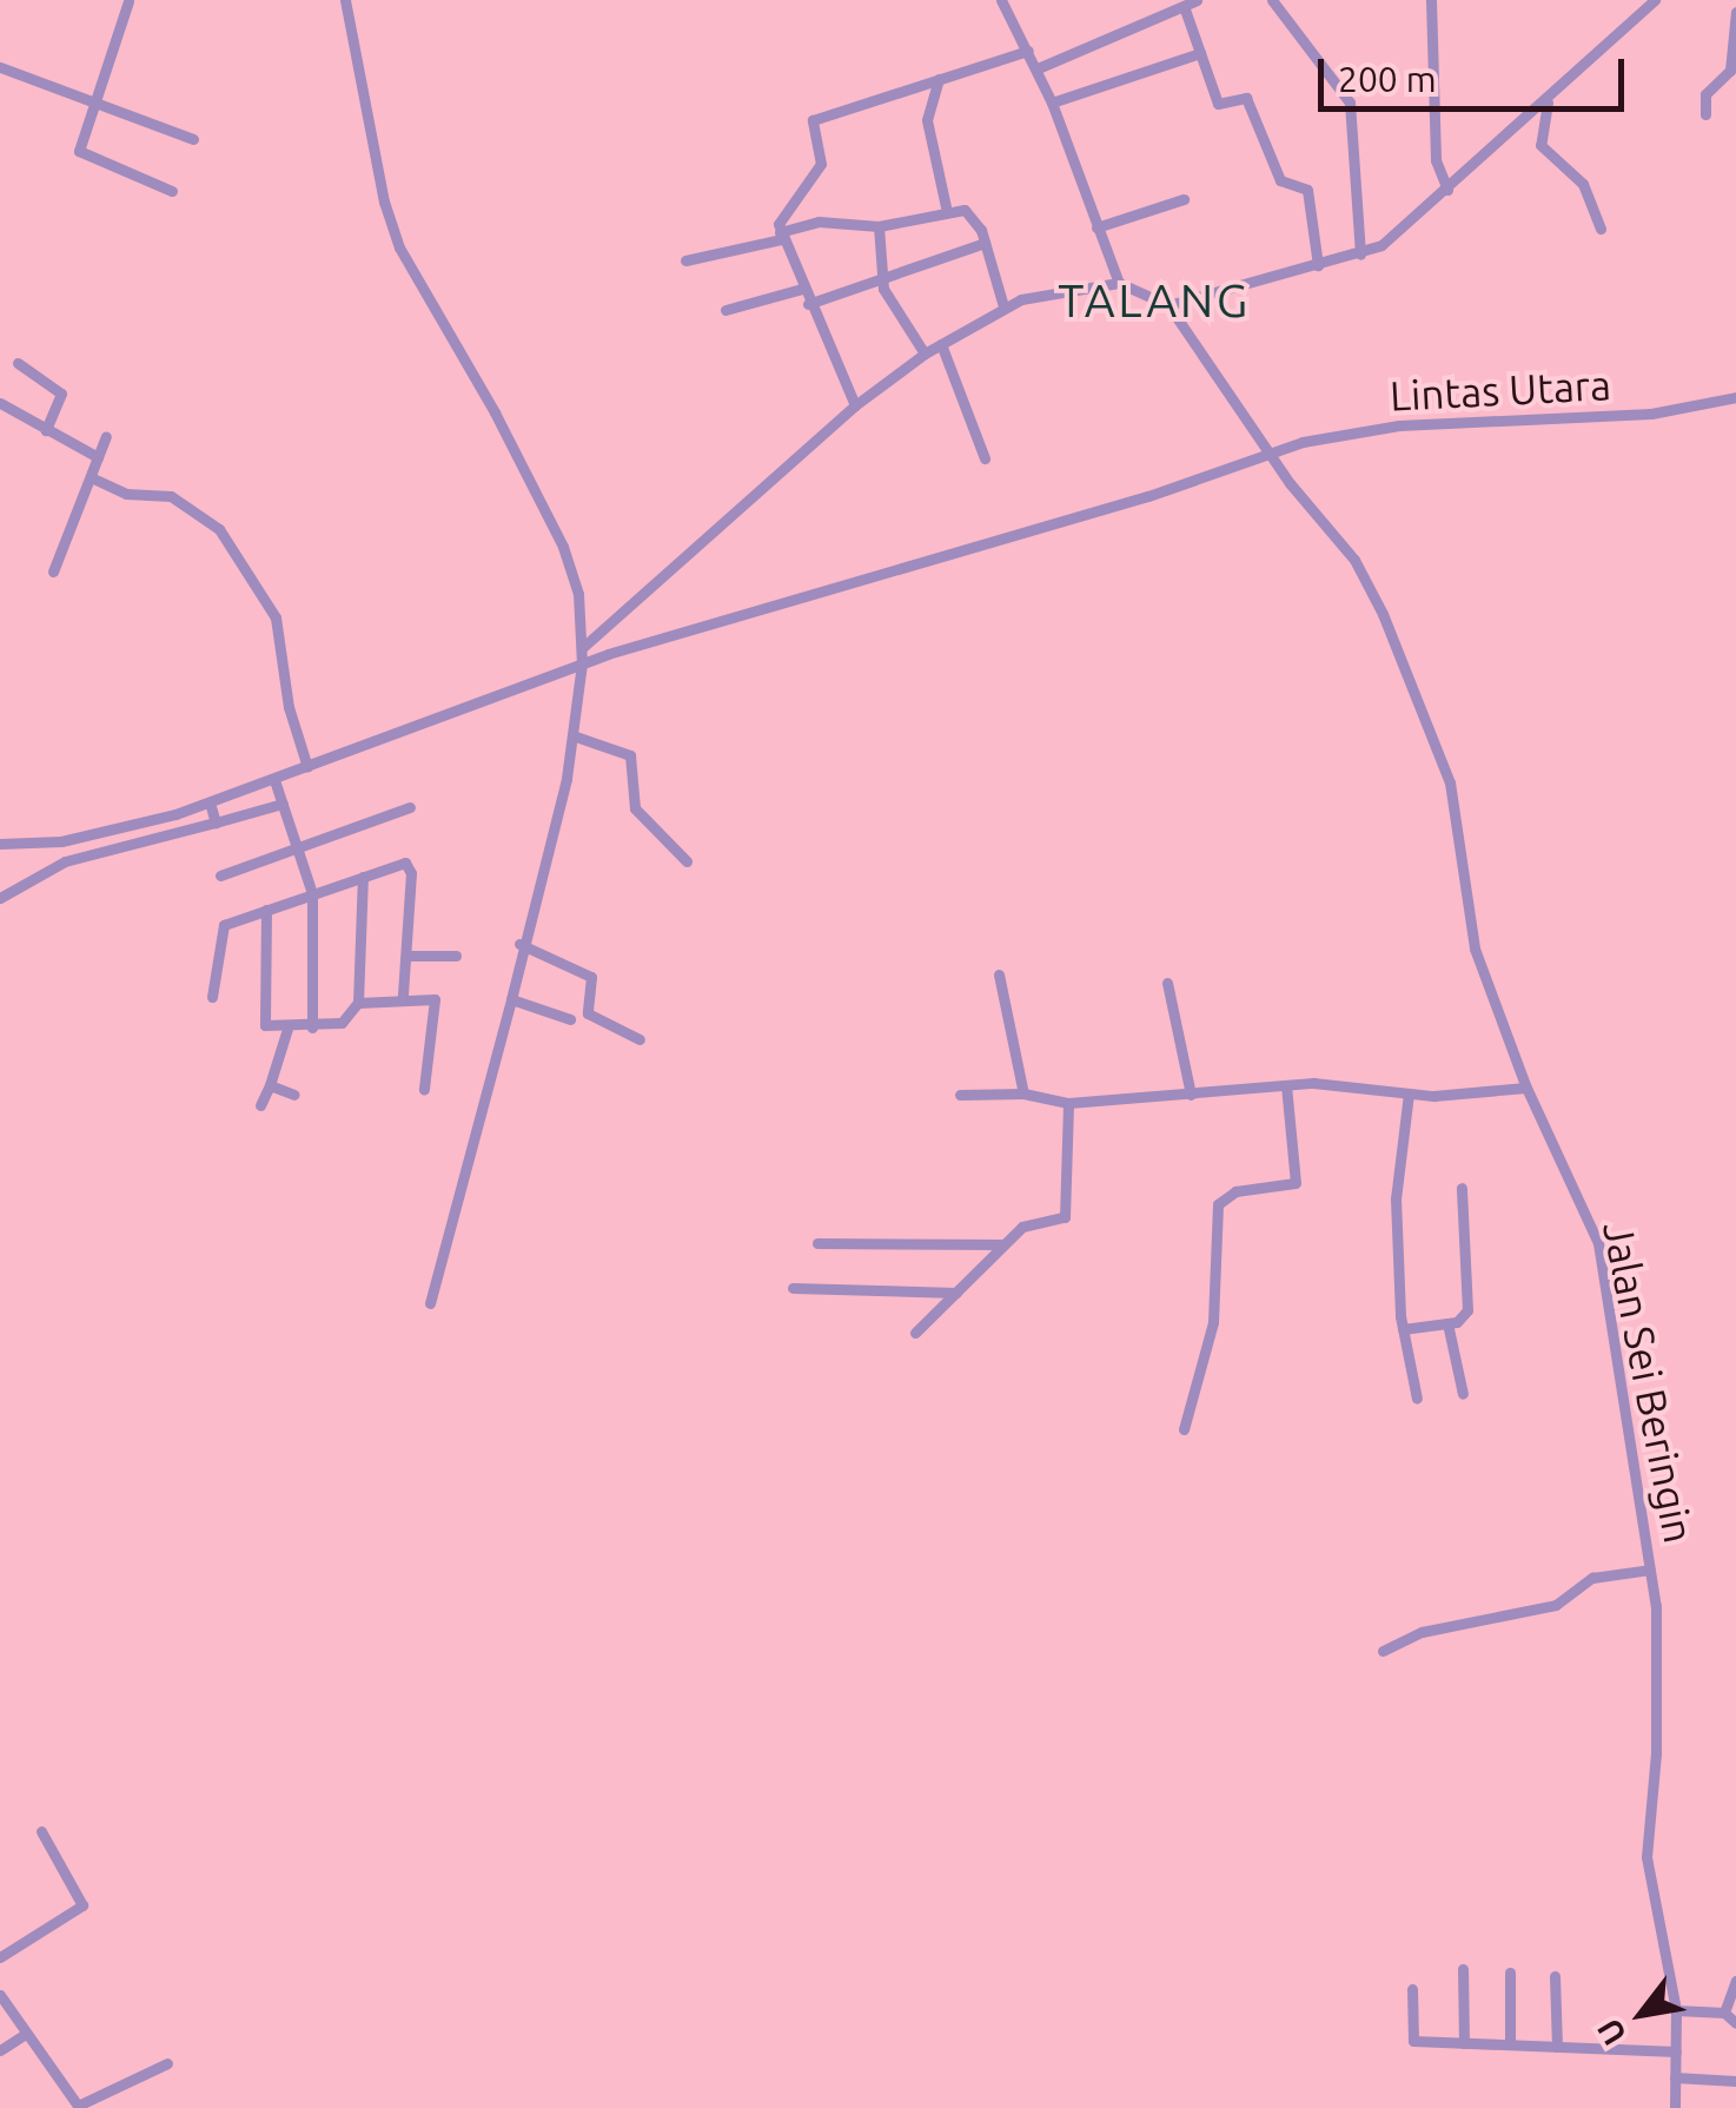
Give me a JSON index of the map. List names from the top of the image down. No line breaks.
{"streets":{"street":["Lintas Utara","Jalan Sei Beringin"]},"crossings":[["Lintas Utara","Jalan Sei Beringin"]],"districts":["TALANG"],"scale_bar":"200 m","north":"bottom left"}
